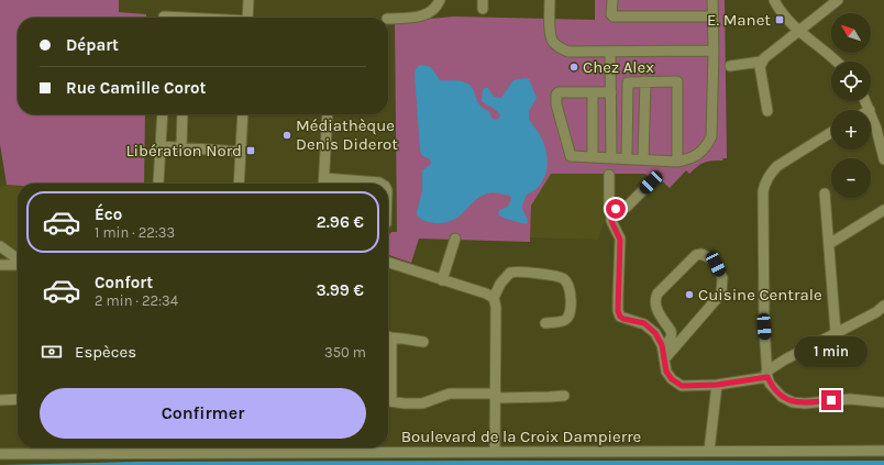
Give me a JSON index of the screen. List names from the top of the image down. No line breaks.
{"streets":{"street":["Boulevard de la Croix Dampierre"]},"places":{"transit":["E. Manet","Libération Nord"],"other":["Chez Alex","Médiathèque Denis Diderot","Cuisine Centrale"]},"north":"top left","page":{"map_buttons":["+","−"],"banner":["Départ","Rue Camille Corot"],"list":[{"name":"Éco","note":"1 min · 22:33","value":"2.96 €"},{"name":"Confort","note":"2 min · 22:34","value":"3.99 €"}],"pay":["Espèces","350 m"],"bubble":"1 min","buttons":"Confirmer"}}
